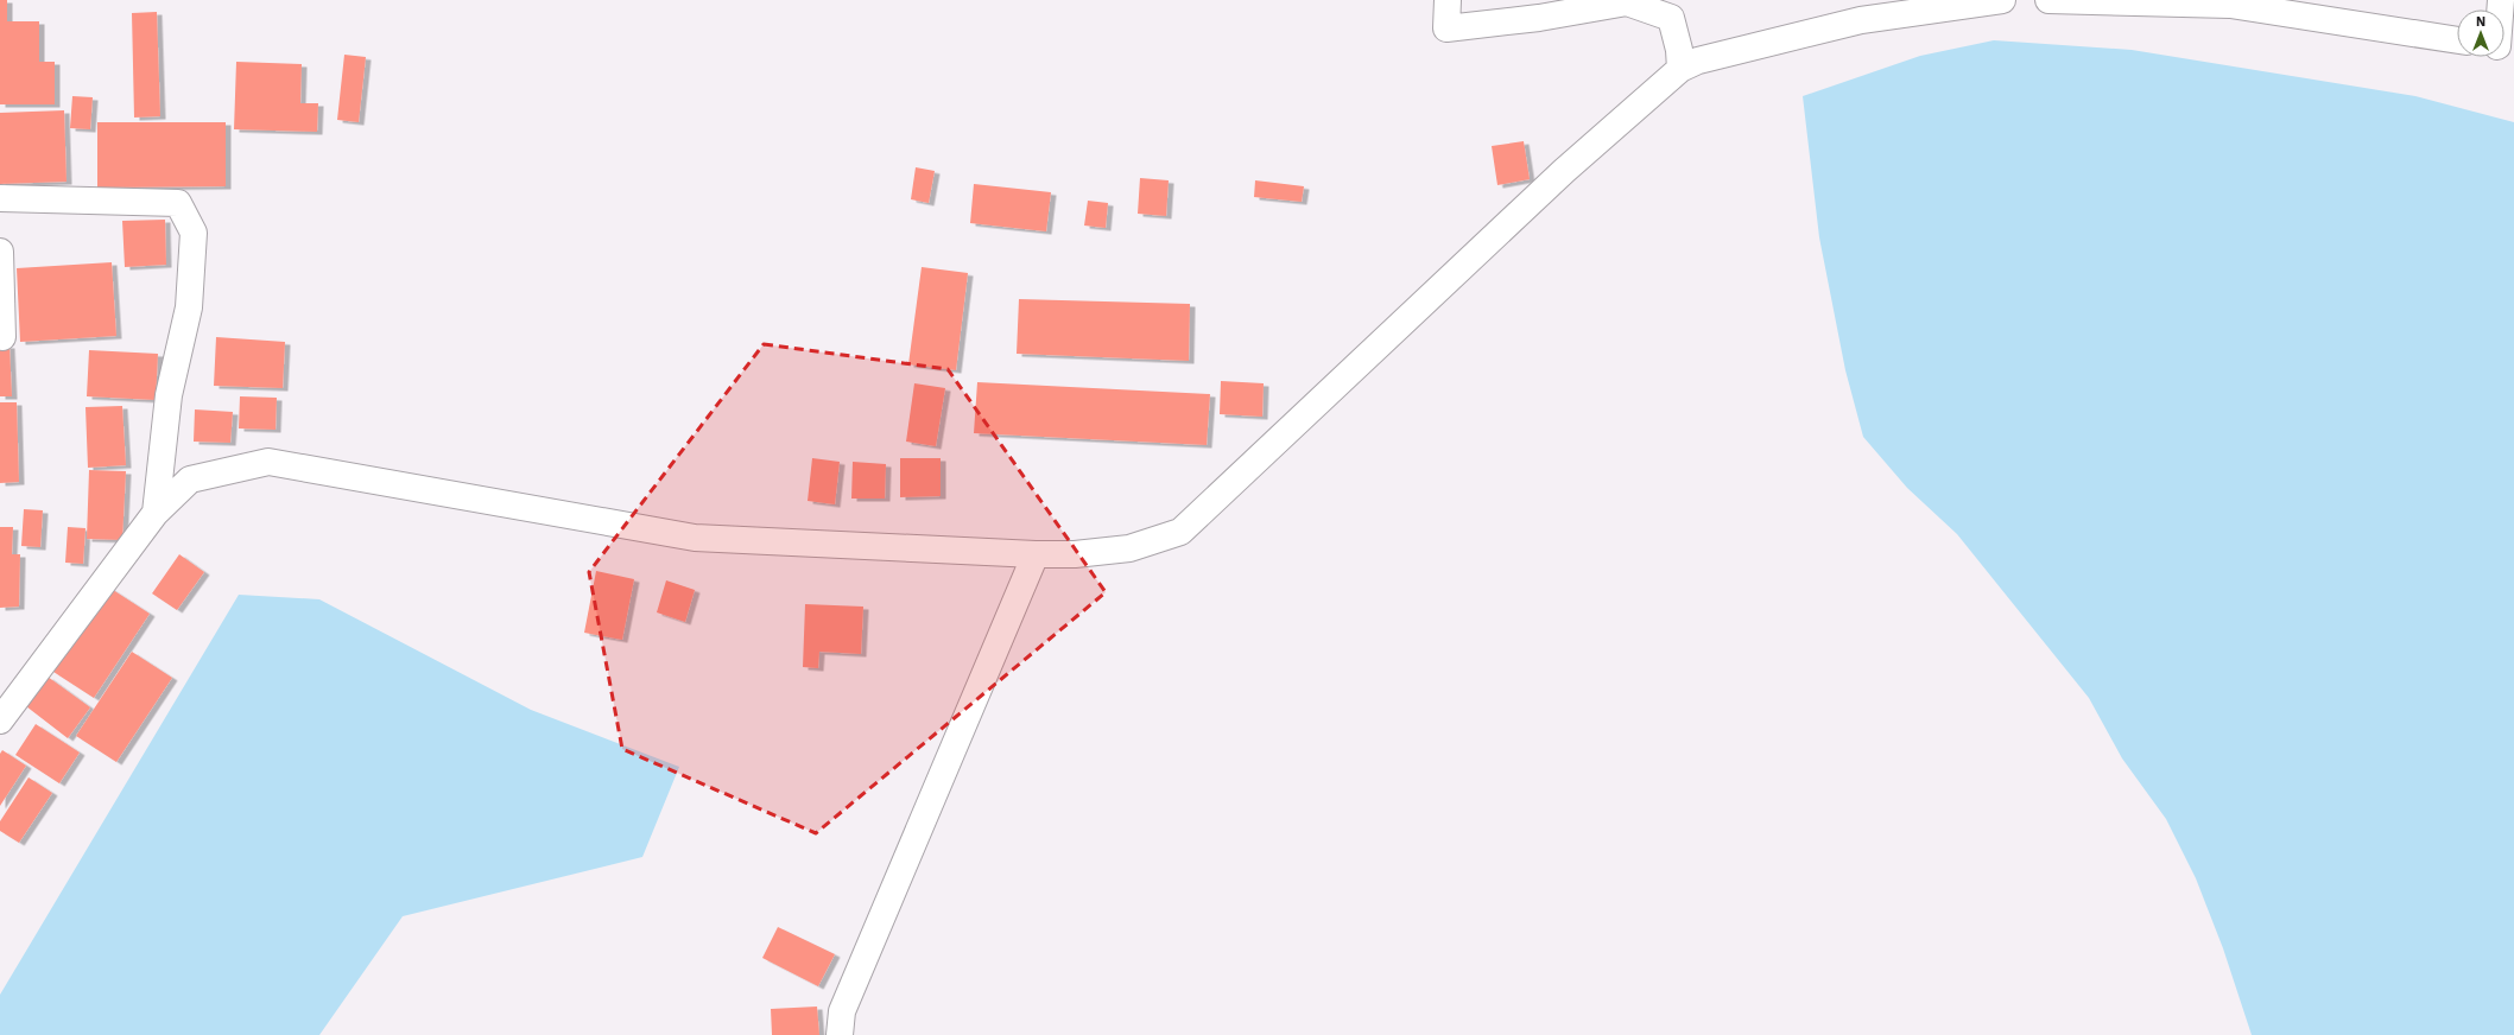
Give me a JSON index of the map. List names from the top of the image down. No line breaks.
{"north":"top"}
